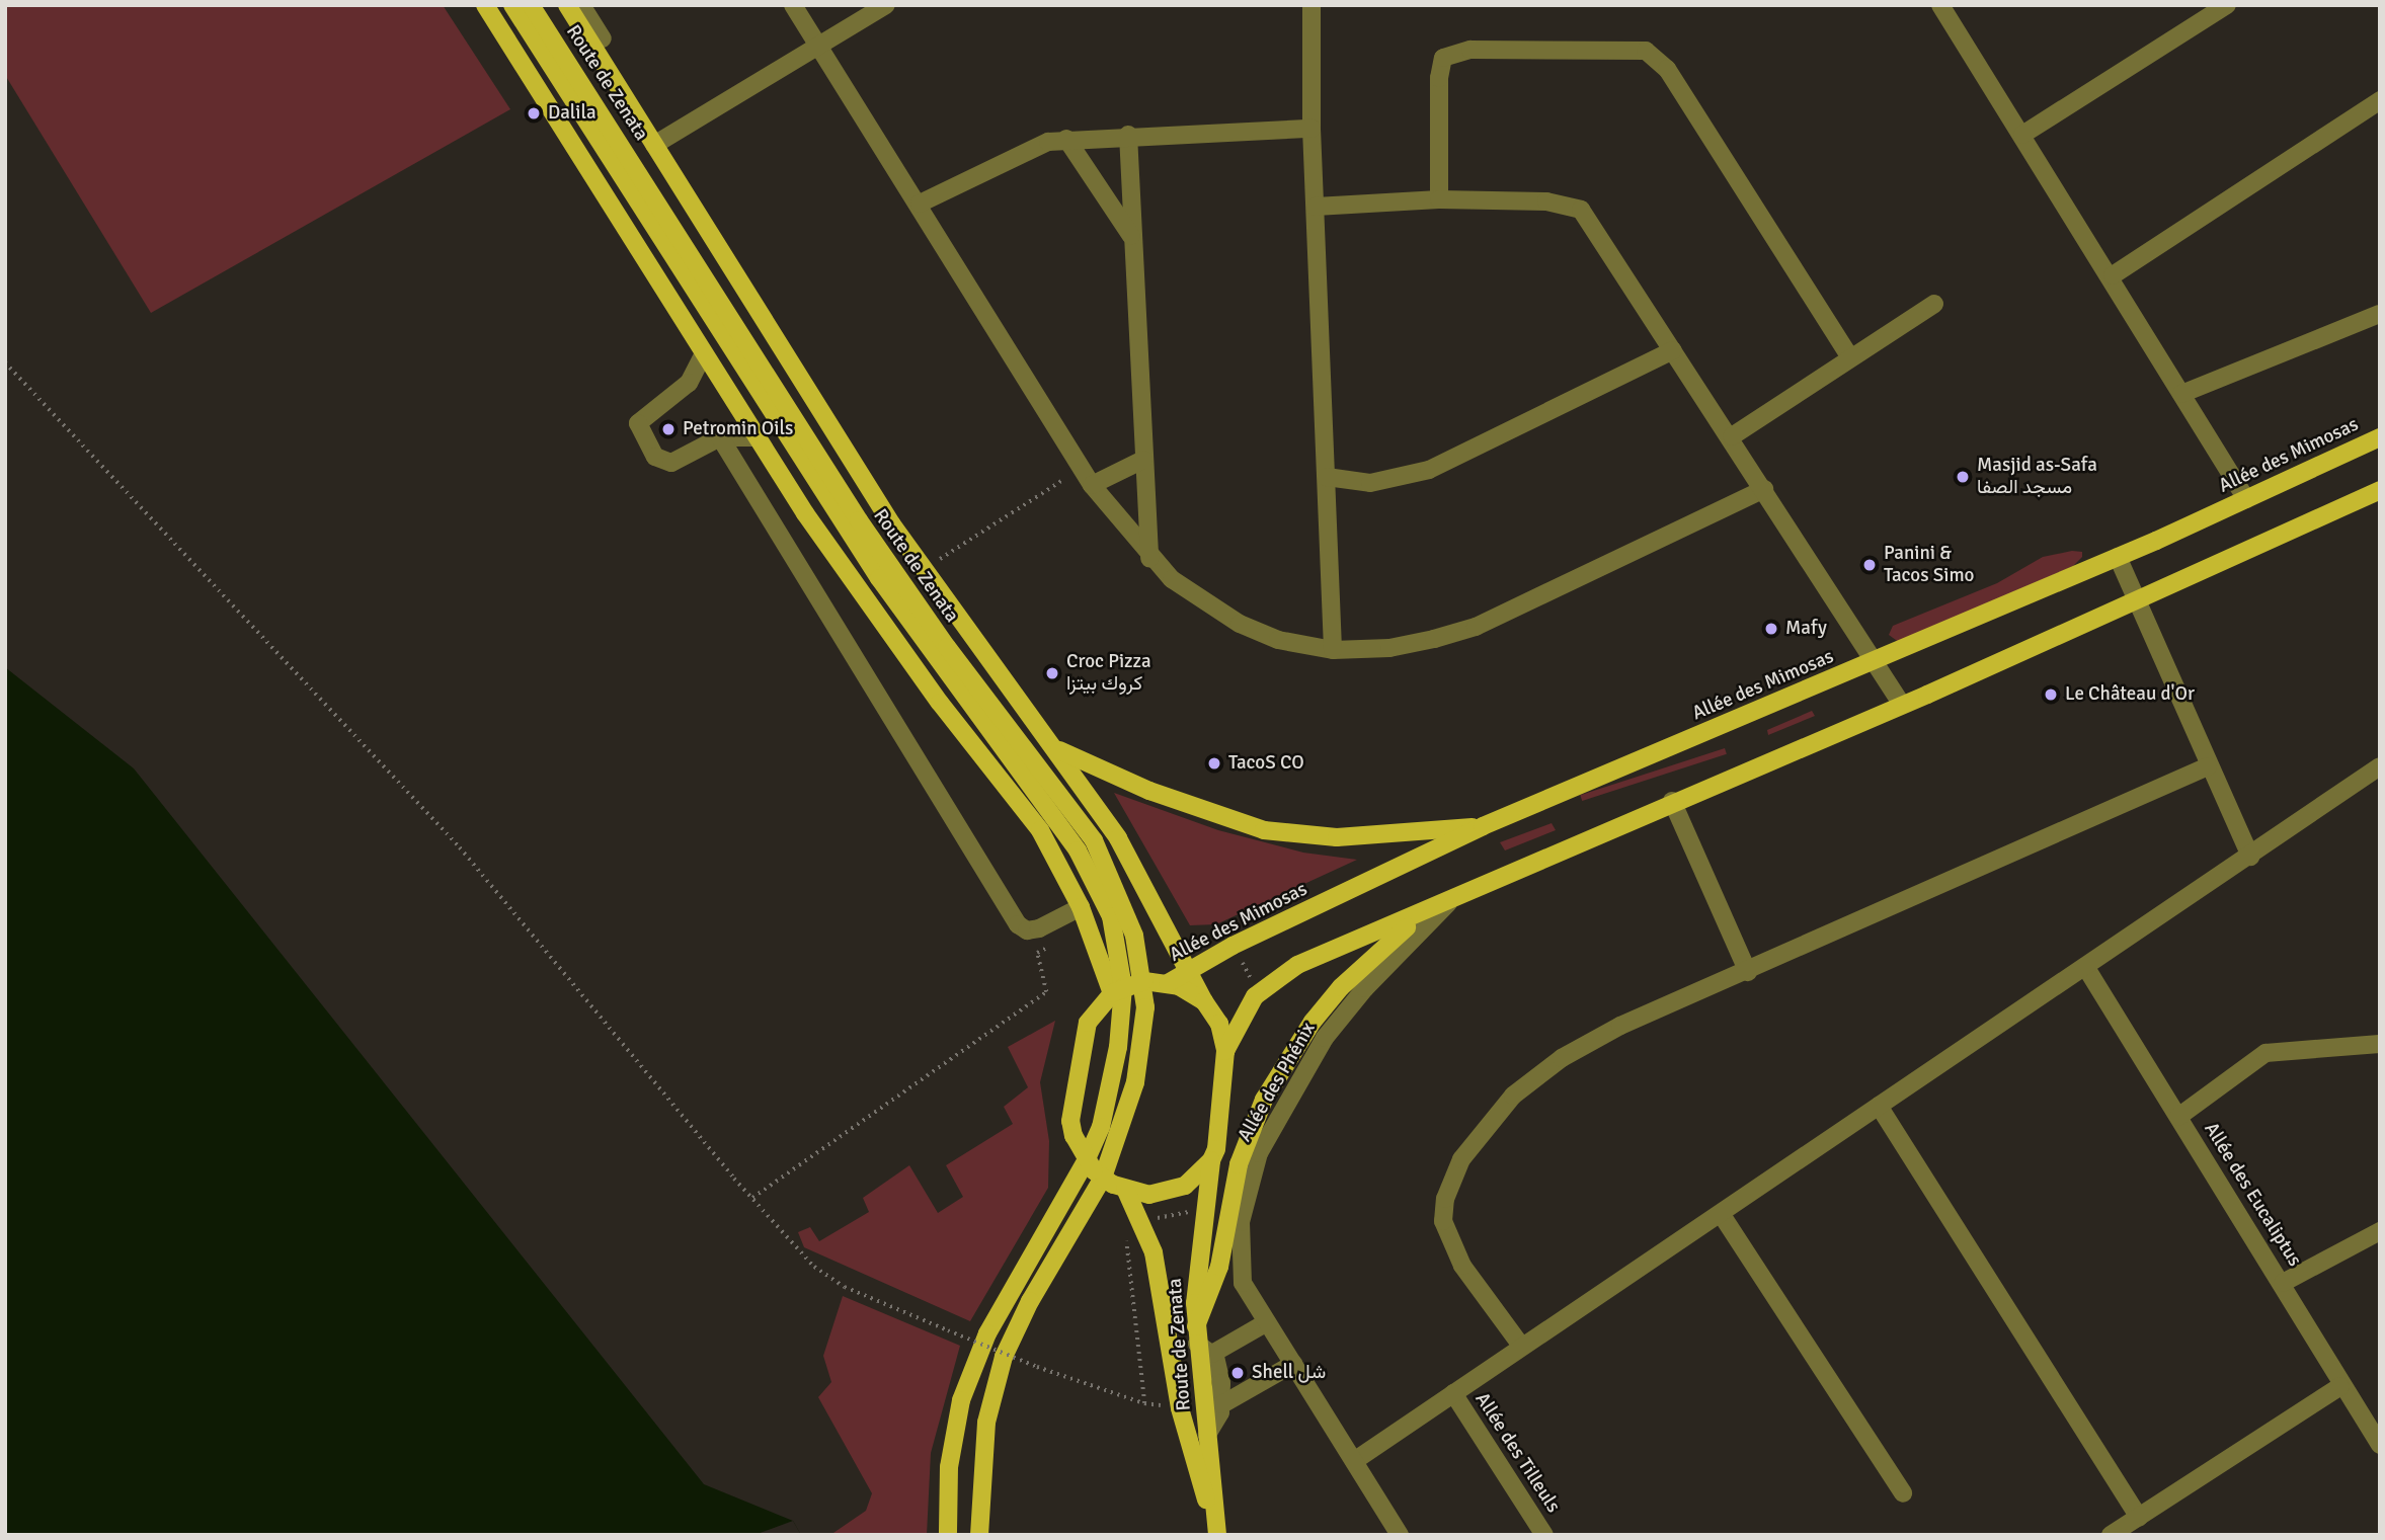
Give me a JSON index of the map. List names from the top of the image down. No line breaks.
{"streets":{"main road":["Route de Zenata","Allée des Mimosas"],"street":["Allée des Phénix","Allée des Eucaliptus","Allée des Tilleuls"]},"crossings":[["Route de Zenata","Allée des Mimosas"]],"places":["Dalila","Petromin Oils","Masjid as-Safa مسجد الصفا","Panini & Tacos Simo","Mafy","Croc Pizza كروك بيتزا","Le Château d'Or","TacoS CO","Shell شل"]}
